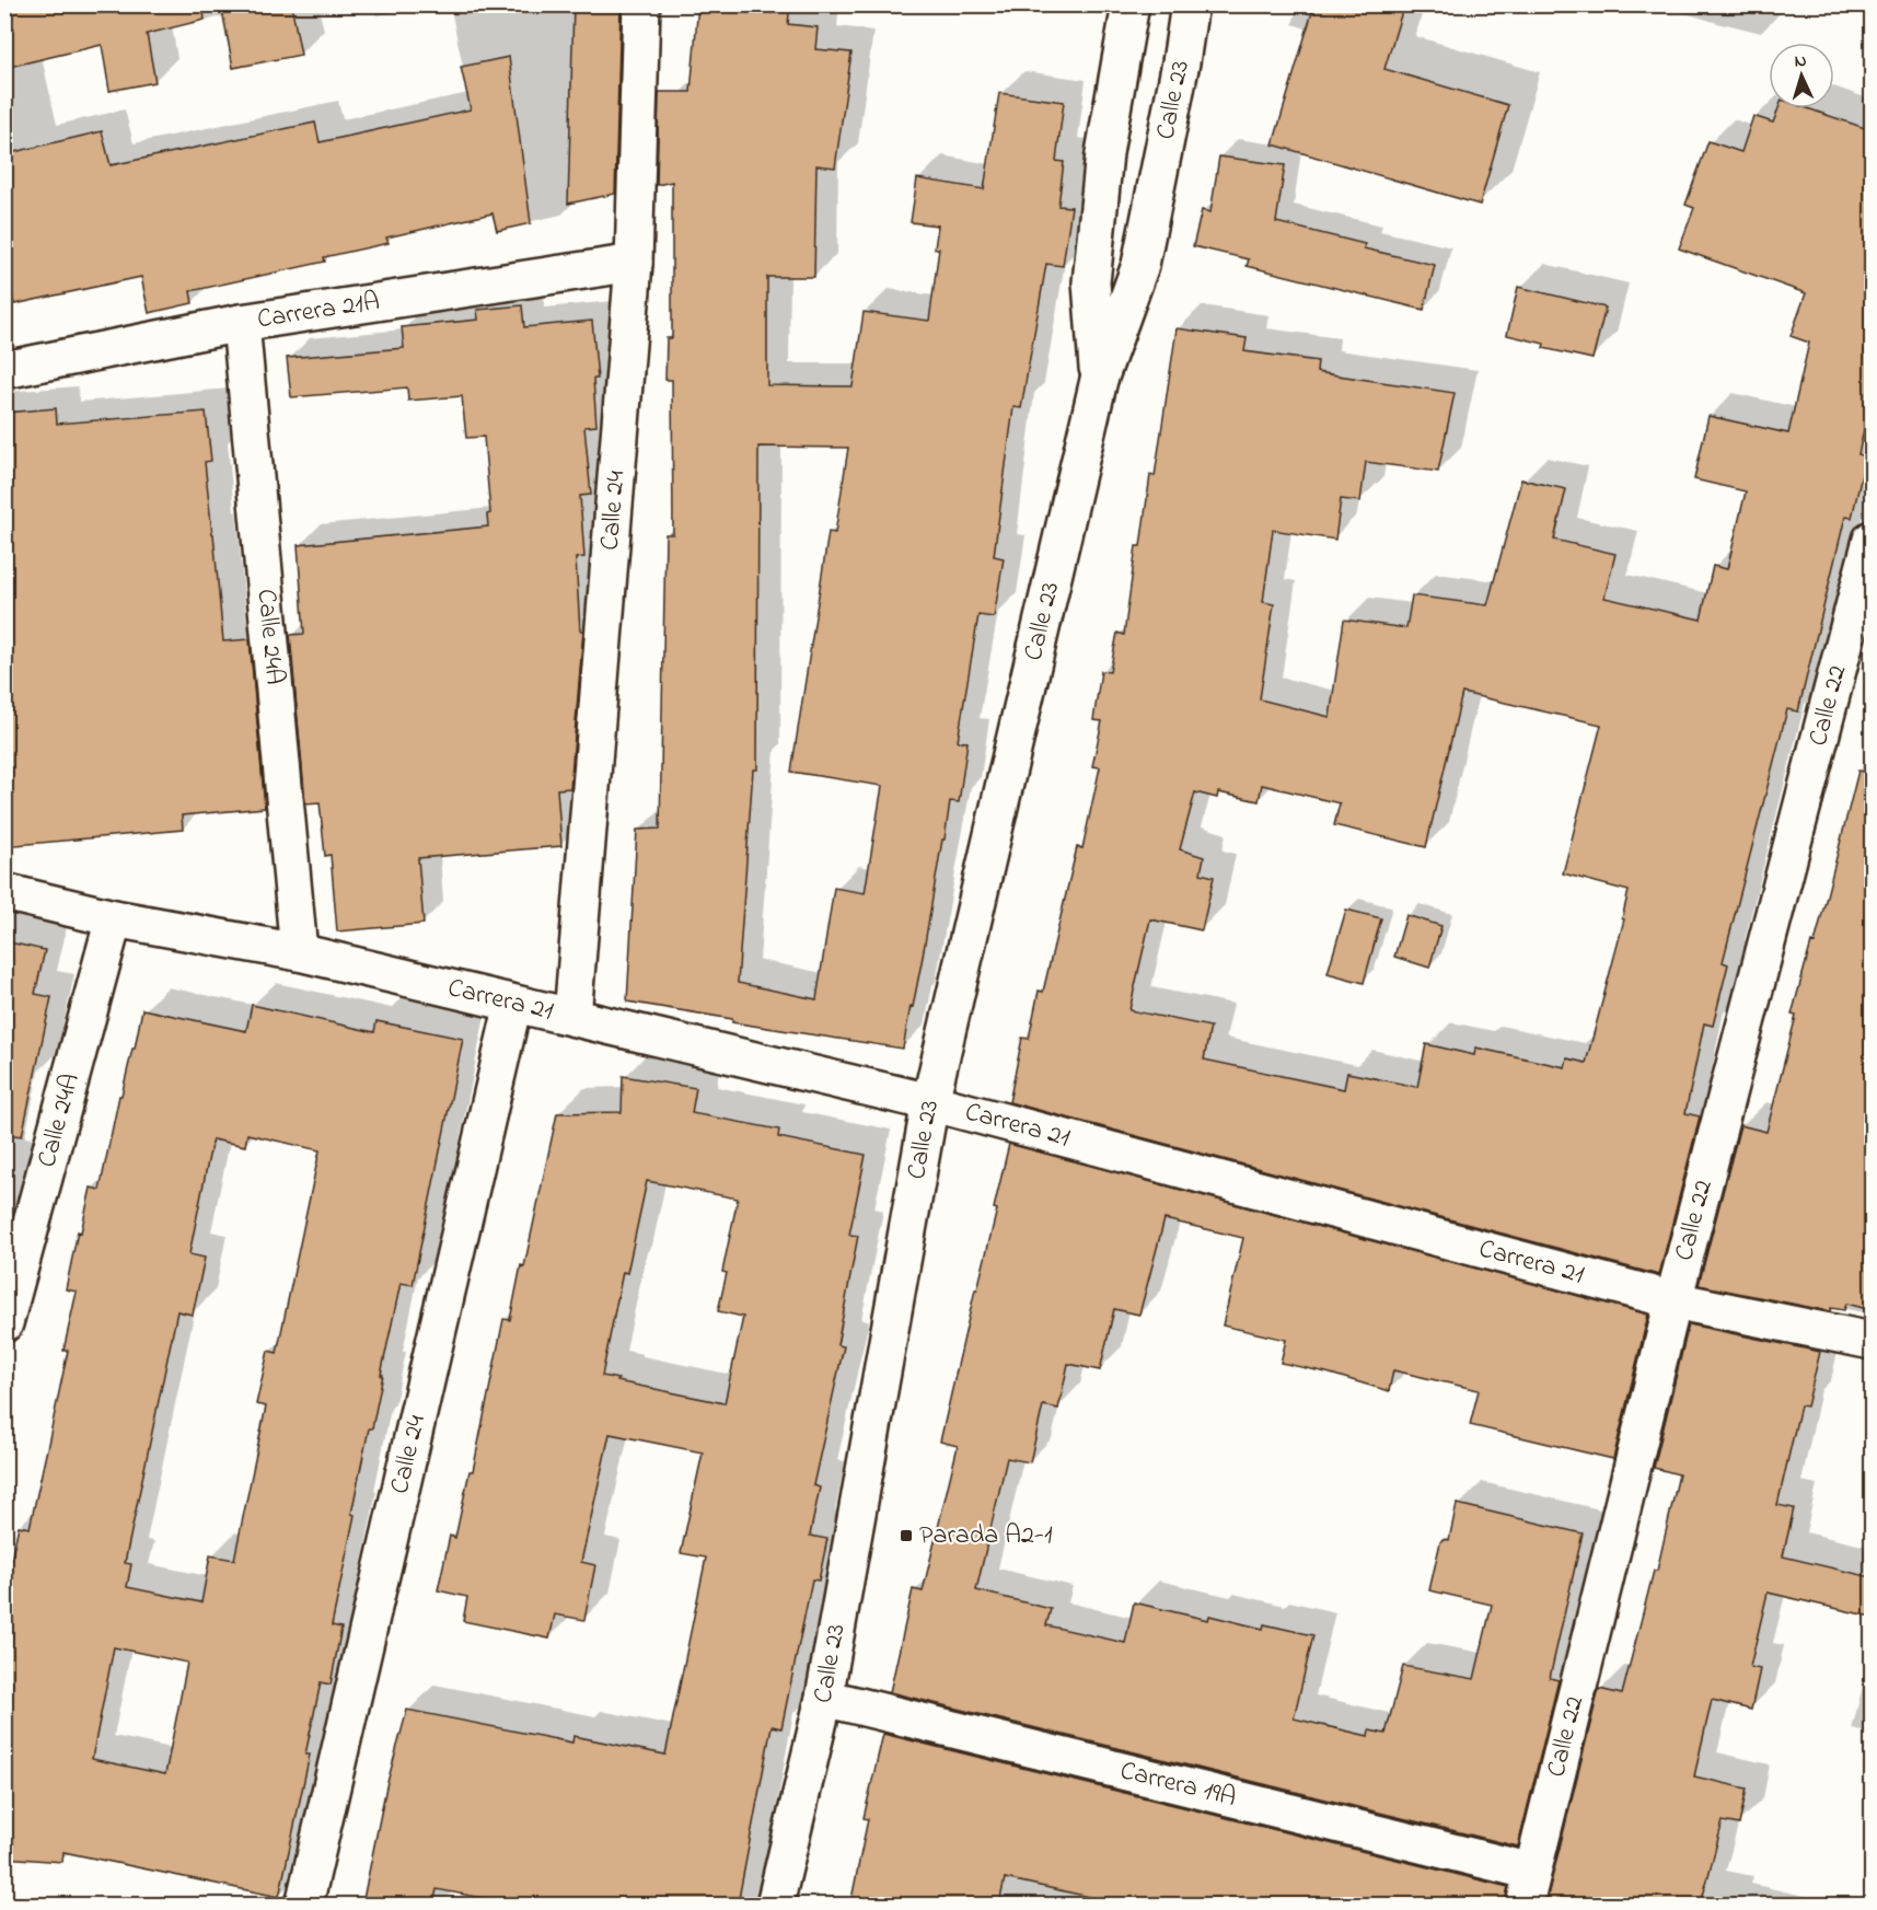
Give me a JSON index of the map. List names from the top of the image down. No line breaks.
{"streets":{"street":["Calle 23","Carrera 21A","Calle 24","Calle 24A","Calle 22","Carrera 21","Carrera 19A"]},"crossings":[["Calle 23","Carrera 21"],["Calle 23","Carrera 19A"],["Carrera 21A","Calle 24"],["Carrera 21A","Calle 24A"],["Calle 24","Carrera 21"],["Calle 24A","Carrera 21"],["Calle 22","Carrera 21"],["Calle 22","Carrera 19A"]],"places":{"transit":["Parada A2-1"]},"north":"top"}
